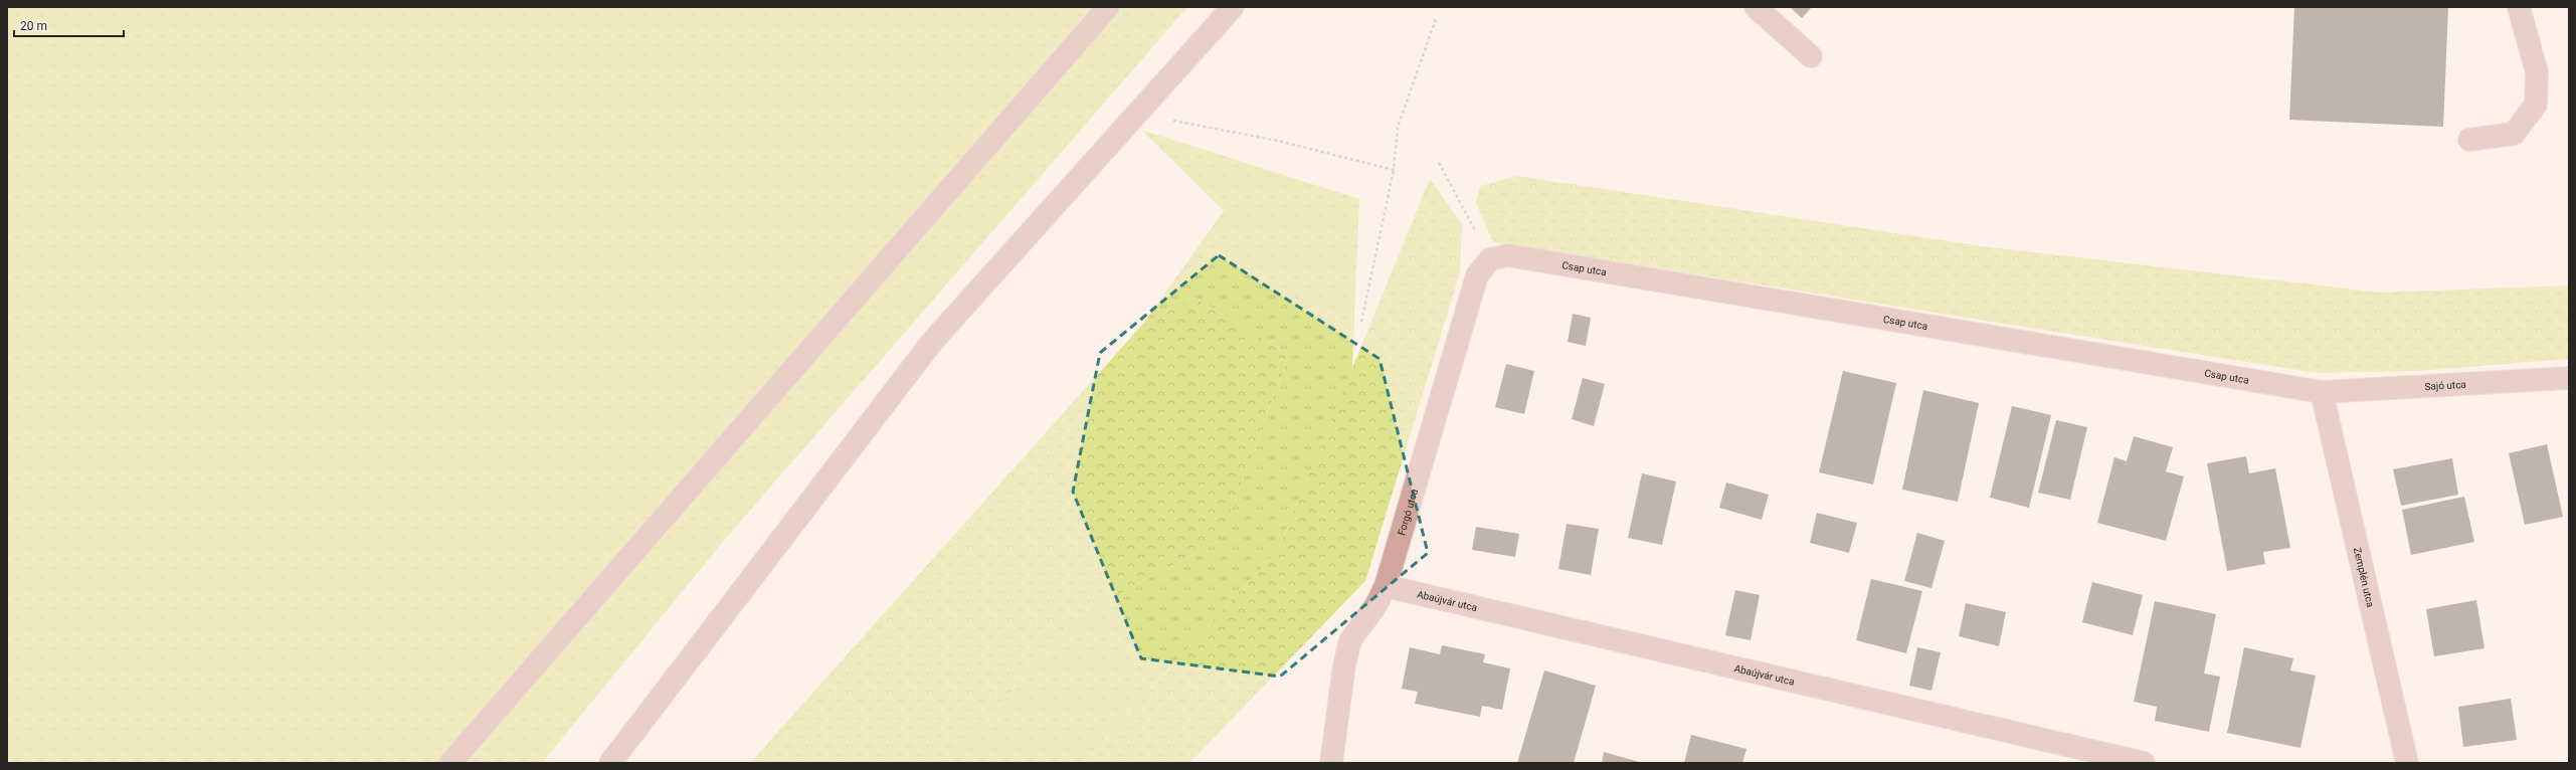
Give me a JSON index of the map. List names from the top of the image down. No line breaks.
{"streets":{"street":["Csap utca","Sajó utca","Forgó utca","Zemplén utca","Abaújvár utca"]},"crossings":[["Csap utca","Sajó utca"],["Csap utca","Forgó utca"],["Csap utca","Zemplén utca"],["Sajó utca","Zemplén utca"],["Forgó utca","Abaújvár utca"]],"scale_bar":"20 m"}
